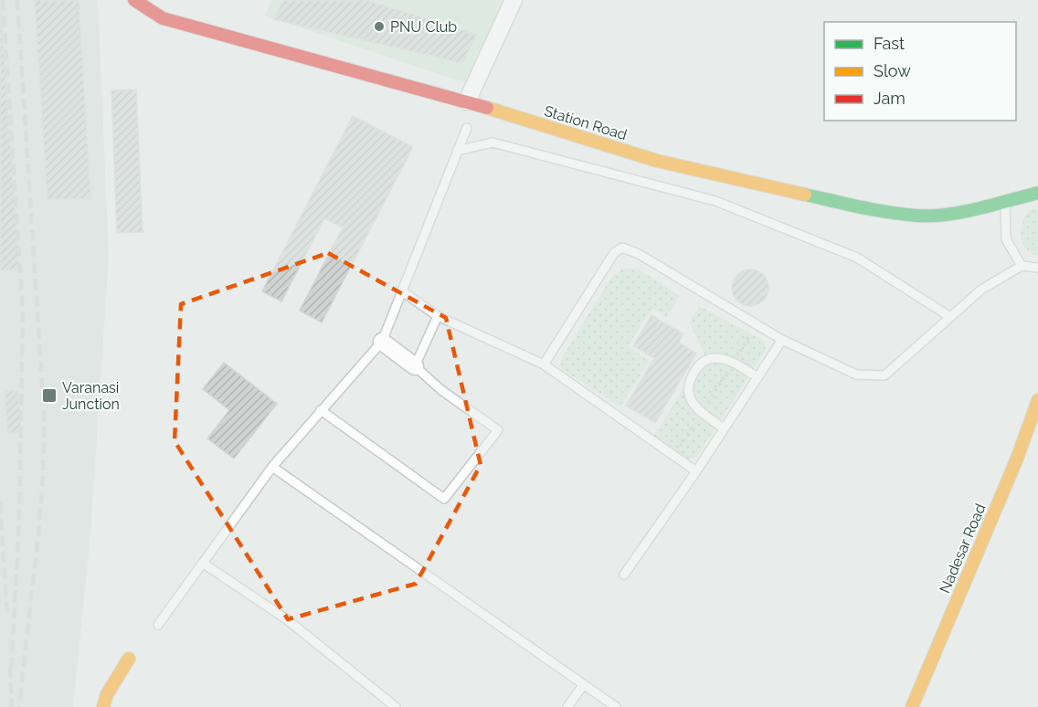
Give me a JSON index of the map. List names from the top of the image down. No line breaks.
{"streets":{"street":["Station Road","Nadesar Road"]},"places":{"other":["PNU Club"],"transit":["Varanasi Junction"]},"legend":["Fast","Slow","Jam"]}
